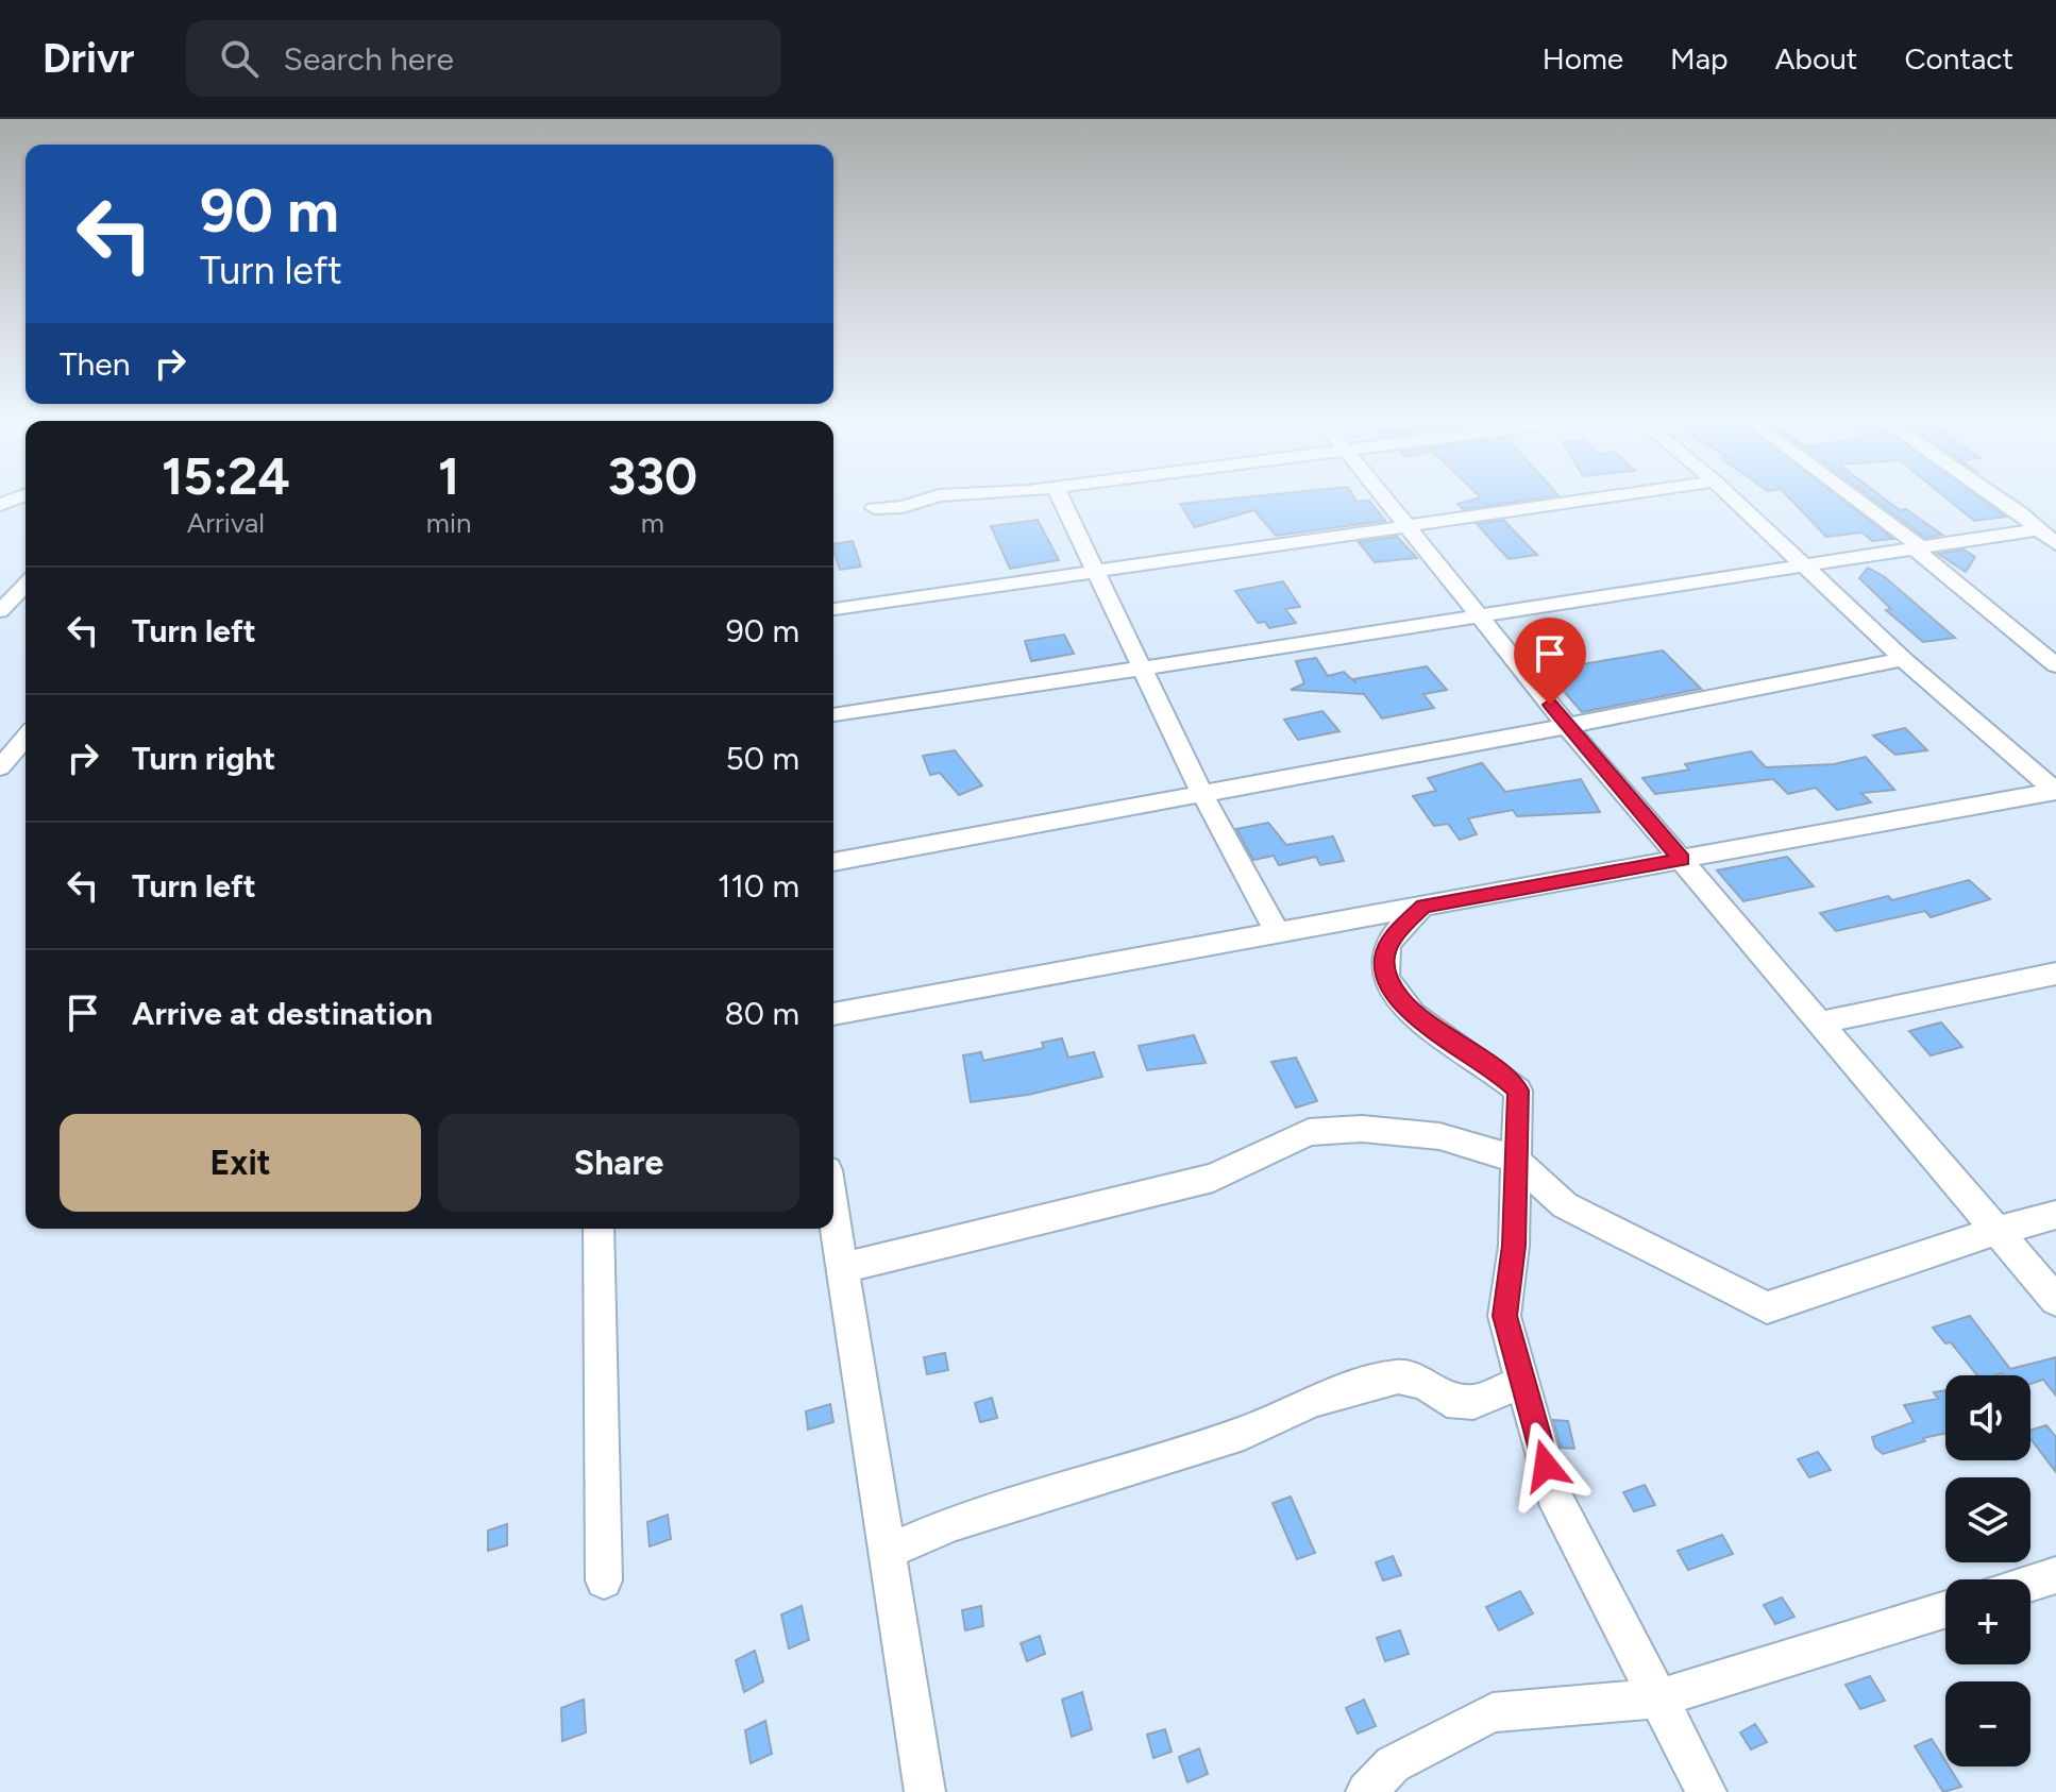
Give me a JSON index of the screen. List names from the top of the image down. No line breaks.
{"page":{"header":"Drivr","search":"Search here","nav":["Home","Map","About","Contact"],"turn":["90 m","Turn left"],"then":"Then","eta":["15:24","Arrival","1","min","330","m"],"list":[{"name":"Turn left","value":"90 m"},{"name":"Turn right","value":"50 m"},{"name":"Turn left","value":"110 m"},{"name":"Arrive at destination","value":"80 m"}],"buttons":["Exit","Share"],"map_buttons":["+","−"]}}
